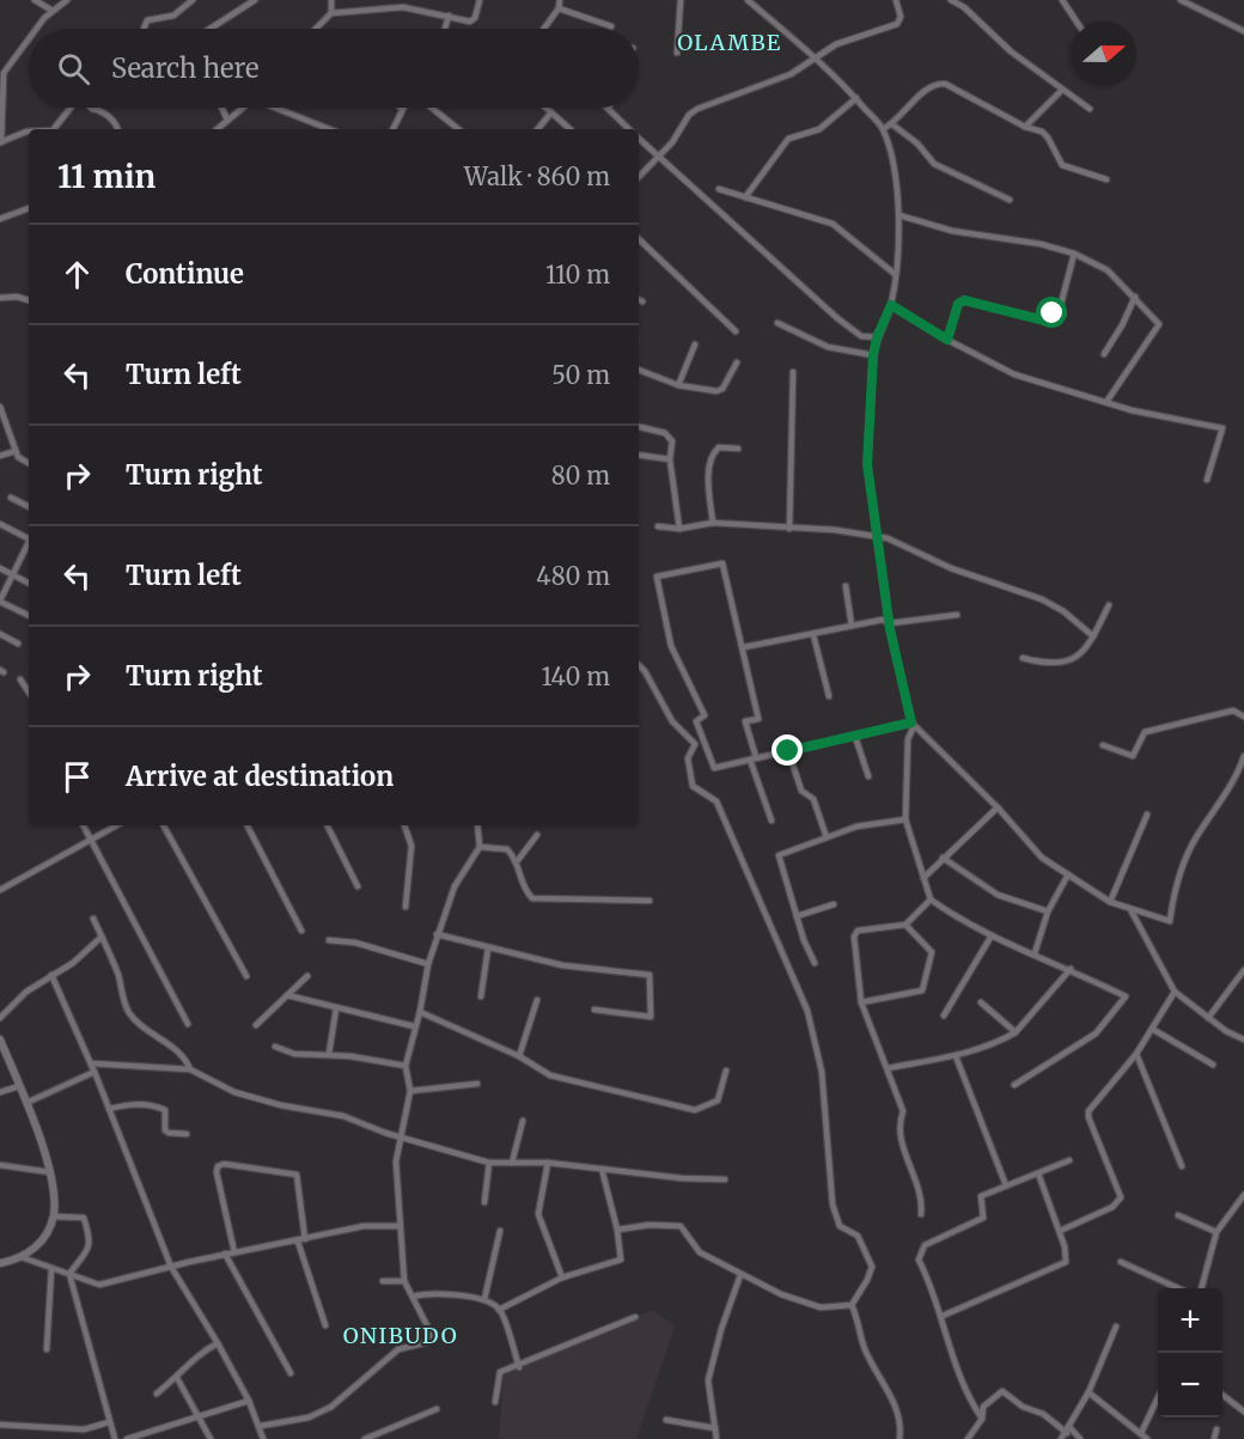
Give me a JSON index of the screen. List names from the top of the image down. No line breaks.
{"districts":["OLAMBE","ONIBUDO"],"north":"right","page":{"search":"Search here","heading":["11 min","Walk · 860 m"],"list":[["Continue","110 m"],["Turn left","50 m"],["Turn right","80 m"],["Turn left","480 m"],["Turn right","140 m"],"Arrive at destination"],"map_buttons":["+","−"]}}
